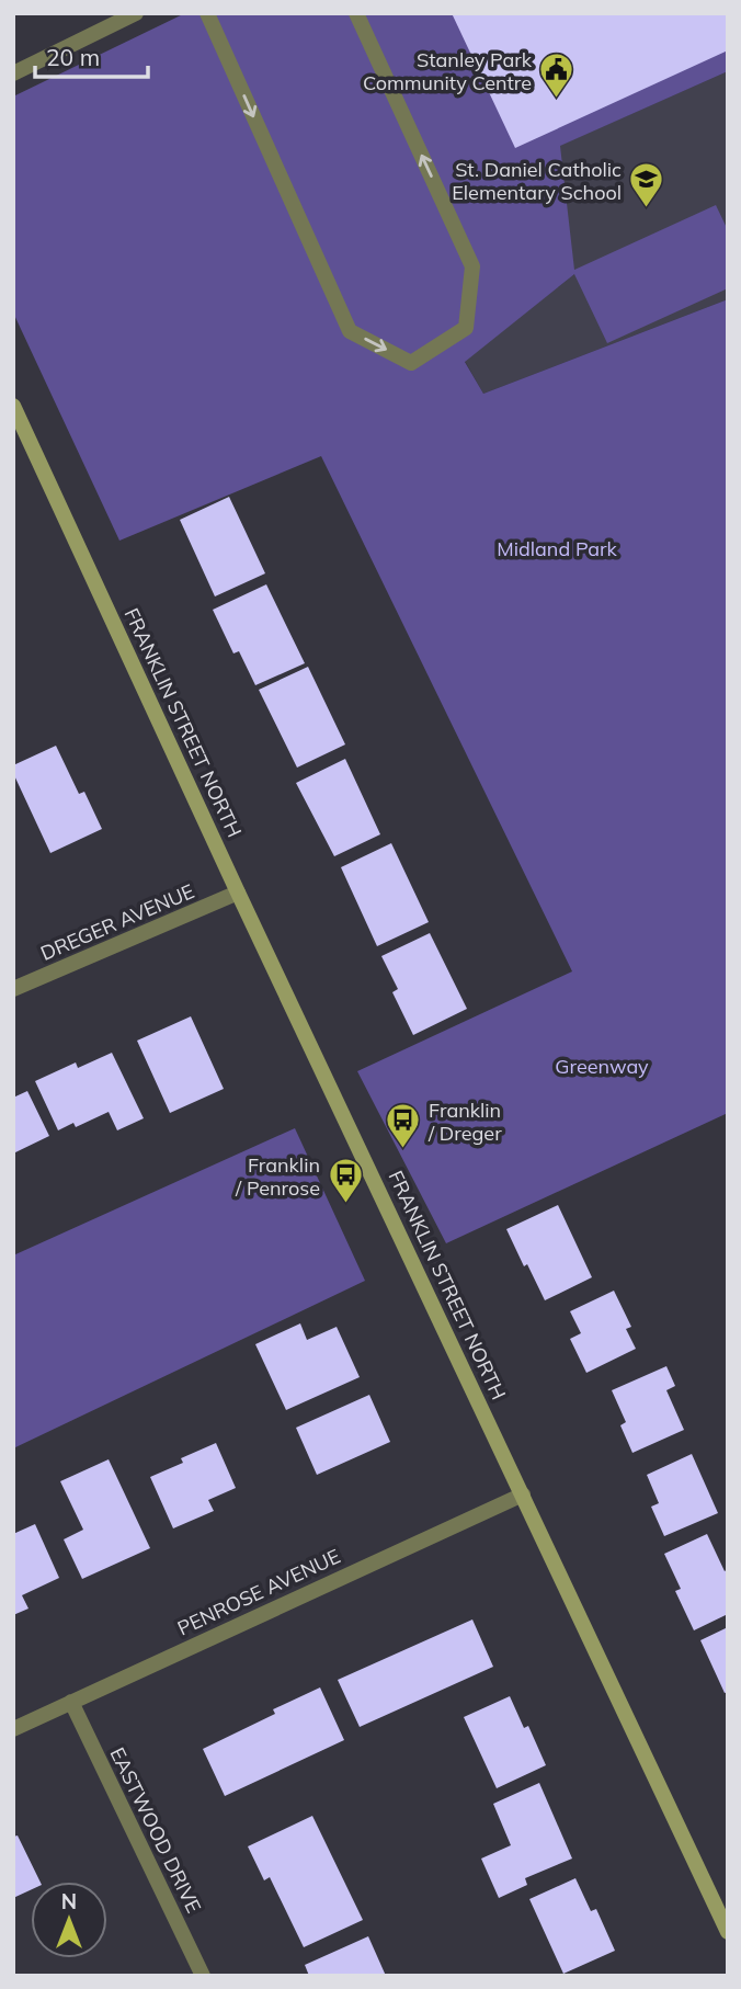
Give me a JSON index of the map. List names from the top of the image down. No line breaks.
{"streets":{"street":["FRANKLIN STREET NORTH","DREGER AVENUE","PENROSE AVENUE","EASTWOOD DRIVE"]},"crossings":[["FRANKLIN STREET NORTH","DREGER AVENUE"],["FRANKLIN STREET NORTH","PENROSE AVENUE"],["PENROSE AVENUE","EASTWOOD DRIVE"]],"parks":["Midland Park","Greenway"],"places":{"public building":["Stanley Park Community Centre"],"school or university":["St. Daniel Catholic Elementary School"],"bus stop":["Franklin / Dreger","Franklin / Penrose"]},"scale_bar":"20 m","north":"top"}
